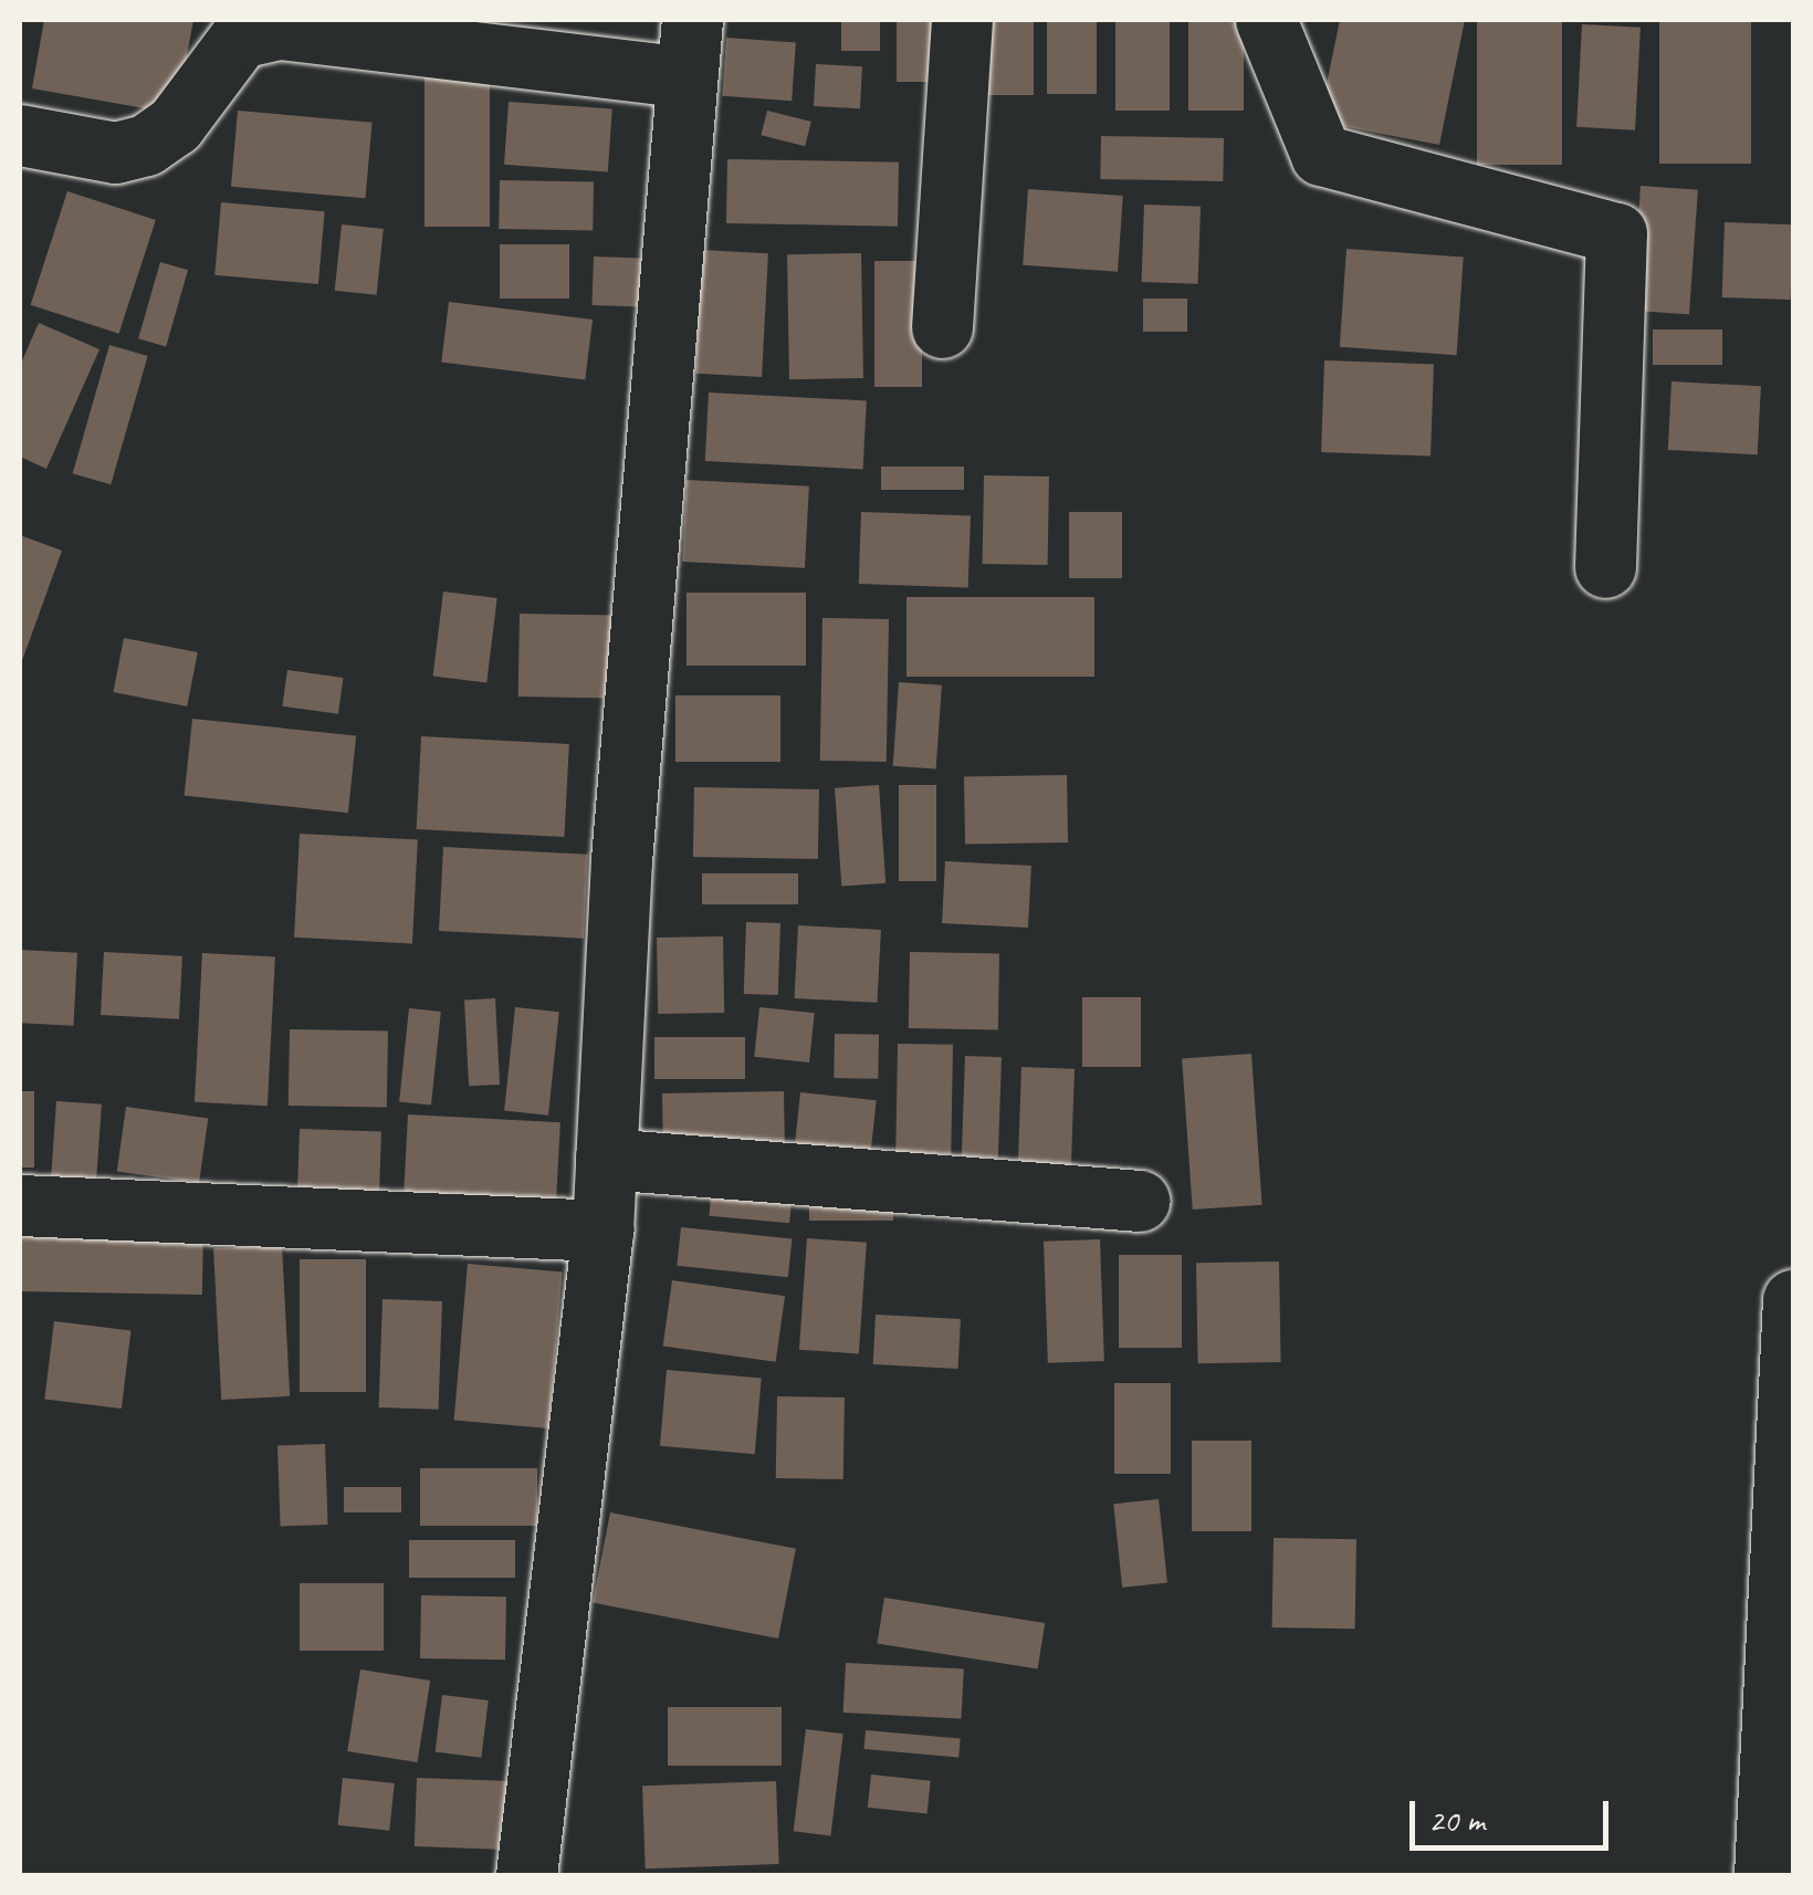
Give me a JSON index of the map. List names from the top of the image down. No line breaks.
{"scale_bar":"20 m"}
